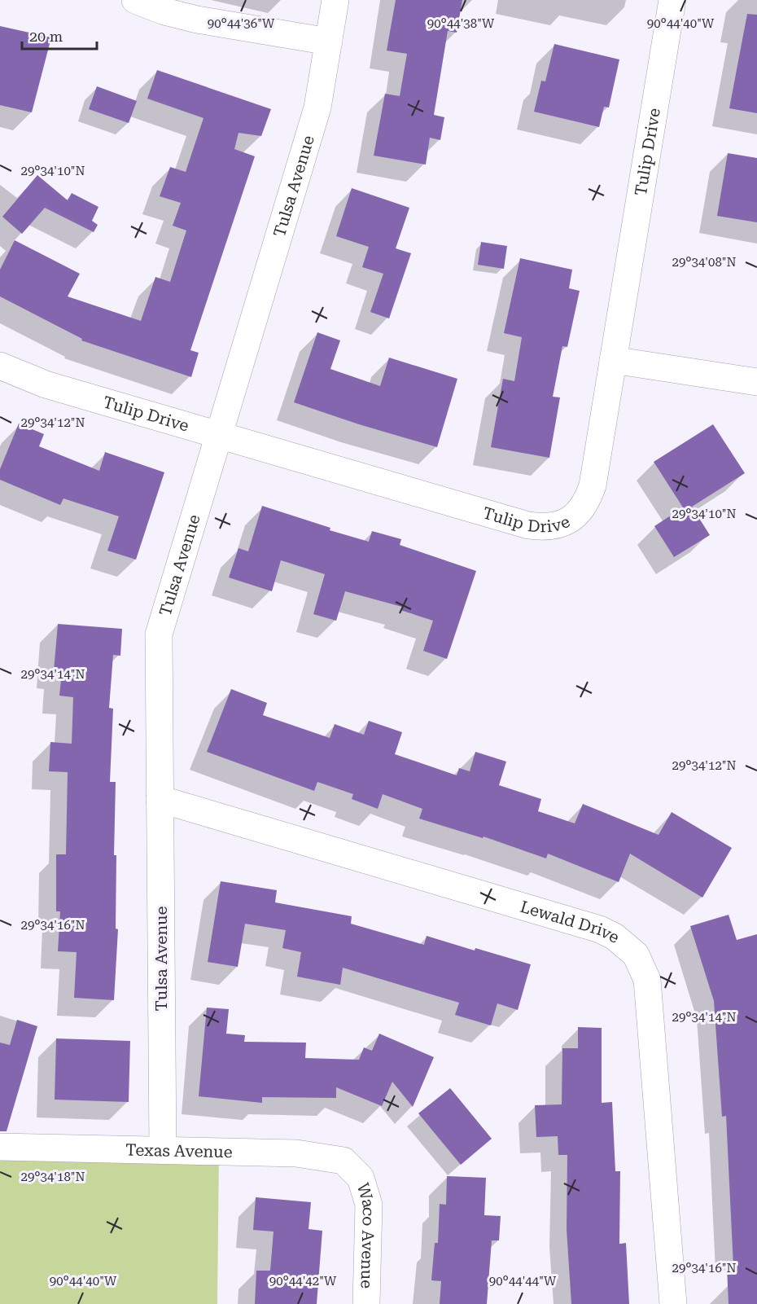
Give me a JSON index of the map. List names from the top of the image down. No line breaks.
{"streets":{"street":["Tulip Drive","Tulsa Avenue","Lewald Drive","Texas Avenue","Waco Avenue"]},"crossings":[["Tulip Drive","Tulsa Avenue"],["Tulsa Avenue","Lewald Drive"],["Tulsa Avenue","Texas Avenue"],["Texas Avenue","Waco Avenue"]],"scale_bar":"20 m","coordinates":["90°44'38\"W","90°44'40\"W","90°44'36\"W","29°34'10\"N","29°34'08\"N","29°34'12\"N","29°34'14\"N","29°34'16\"N","29°34'18\"N","90°44'42\"W","90°44'44\"W"]}
